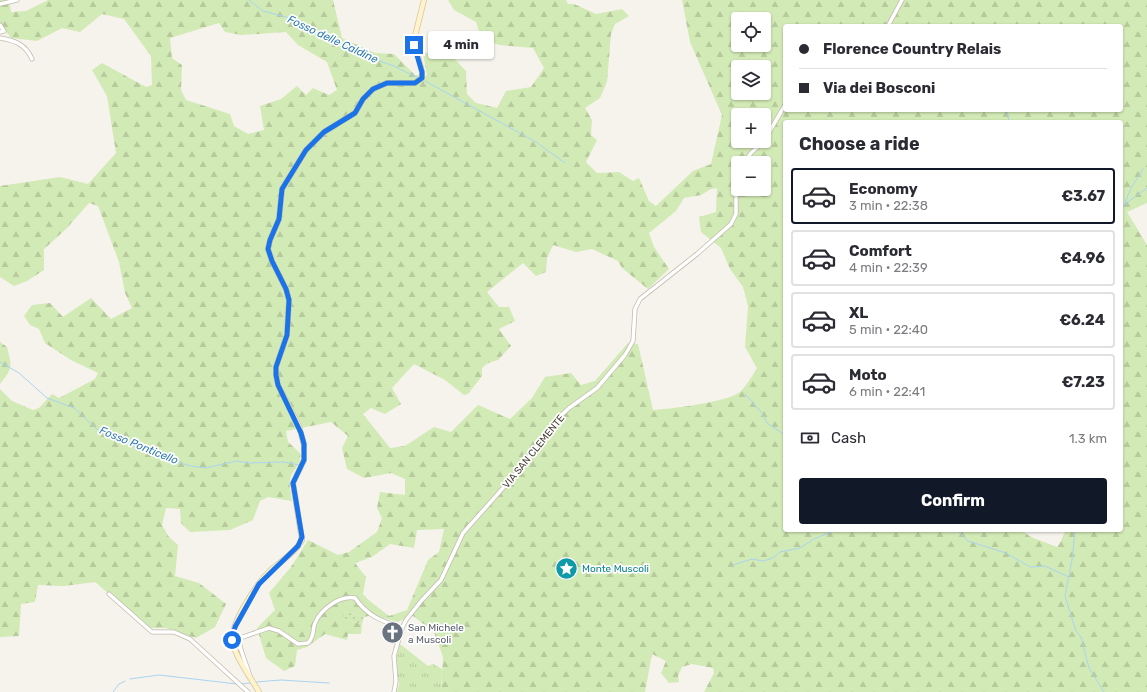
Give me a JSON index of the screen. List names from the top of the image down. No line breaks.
{"streets":{"street":["VIA SAN CLEMENTE"]},"water":["Fosso delle Caldine","Fosso Ponticello"],"places":{"place":["Monte Muscoli"],"church":["San Michele a Muscoli"]},"page":{"map_buttons":["+","−"],"banner":["Florence Country Relais","Via dei Bosconi"],"bubble":"4 min","heading":"Choose a ride","list":[{"name":"Economy","note":"3 min · 22:38","value":"€3.67"},{"name":"Comfort","note":"4 min · 22:39","value":"€4.96"},{"name":"XL","note":"5 min · 22:40","value":"€6.24"},{"name":"Moto","note":"6 min · 22:41","value":"€7.23"}],"pay":["Cash","1.3 km"],"buttons":"Confirm"}}
